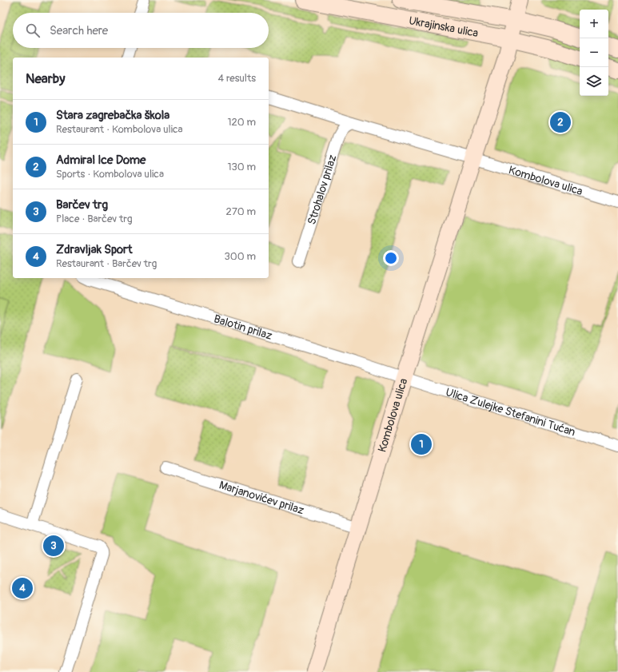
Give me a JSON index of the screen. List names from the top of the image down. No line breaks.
{"streets":{"street":["Ukrajinska ulica","Kombolova ulica","Strohalov prilaz","Balotin prilaz","Ulica Zulejke Stefanini Tućan","Marjanovićev prilaz"]},"crossings":[["Ukrajinska ulica","Kombolova ulica"],["Kombolova ulica","Balotin prilaz"],["Kombolova ulica","Ulica Zulejke Stefanini Tućan"],["Kombolova ulica","Marjanovićev prilaz"],["Balotin prilaz","Ulica Zulejke Stefanini Tućan"]],"page":{"map_buttons":["+","−"],"search":"Search here","heading":["Nearby","4 results"],"list":[{"mark":"1","name":"Stara zagrebačka škola","note":"Restaurant · Kombolova ulica","value":"120 m"},{"mark":"2","name":"Admiral Ice Dome","note":"Sports · Kombolova ulica","value":"130 m"},{"mark":"3","name":"Barčev trg","note":"Place · Barčev trg","value":"270 m"},{"mark":"4","name":"Zdravljak Sport","note":"Restaurant · Barčev trg","value":"300 m"}],"pins":["2","1","3","4"]}}
